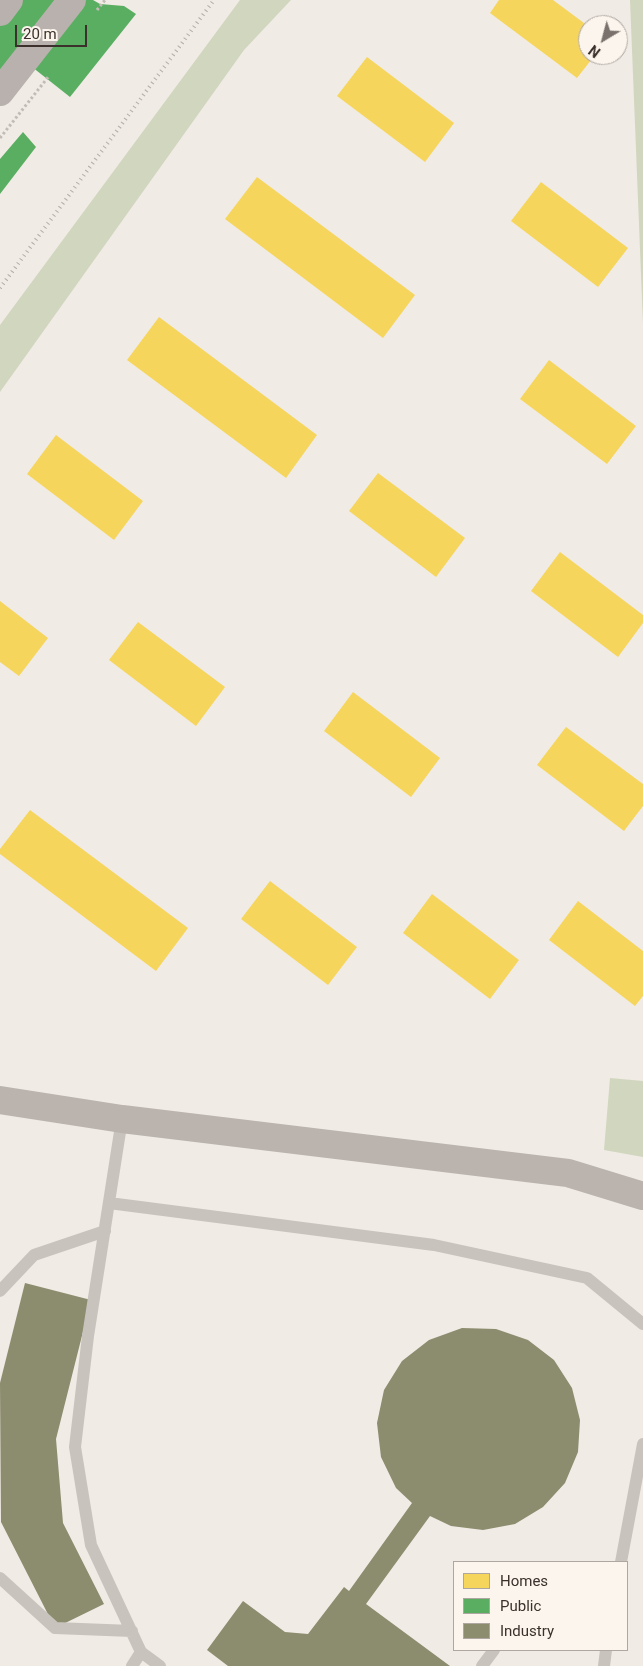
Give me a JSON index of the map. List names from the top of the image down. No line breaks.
{"legend":["Homes","Public","Industry"],"scale_bar":"20 m","north":"bottom left"}
